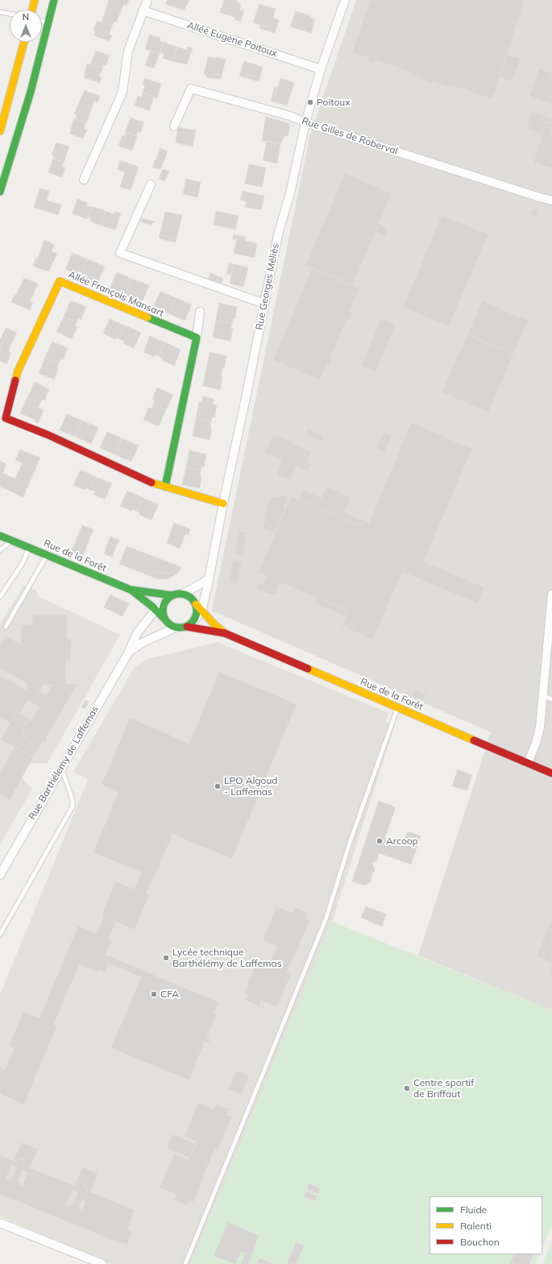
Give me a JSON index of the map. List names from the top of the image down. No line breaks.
{"streets":{"street":["Allée Eugène Poitoux","Rue Gilles de Roberval","Rue Georges Méliès","Allée François Mansart","Rue de la Forêt","Rue Barthélemy de Laffemas"]},"crossings":[["Allée Eugène Poitoux","Rue Georges Méliès"],["Rue Gilles de Roberval","Rue Georges Méliès"],["Rue Georges Méliès","Allée François Mansart"],["Rue Georges Méliès","Rue de la Forêt"],["Rue Georges Méliès","Rue Barthélemy de Laffemas"],["Rue de la Forêt","Rue Barthélemy de Laffemas"]],"places":["Poitoux","LPO Algoud - Laffemas","Arcoop","Lycée technique Barthélémy de Laffemas","CFA","Centre sportif de Briffaut"],"legend":["Fluide","Ralenti","Bouchon"],"north":"top"}
